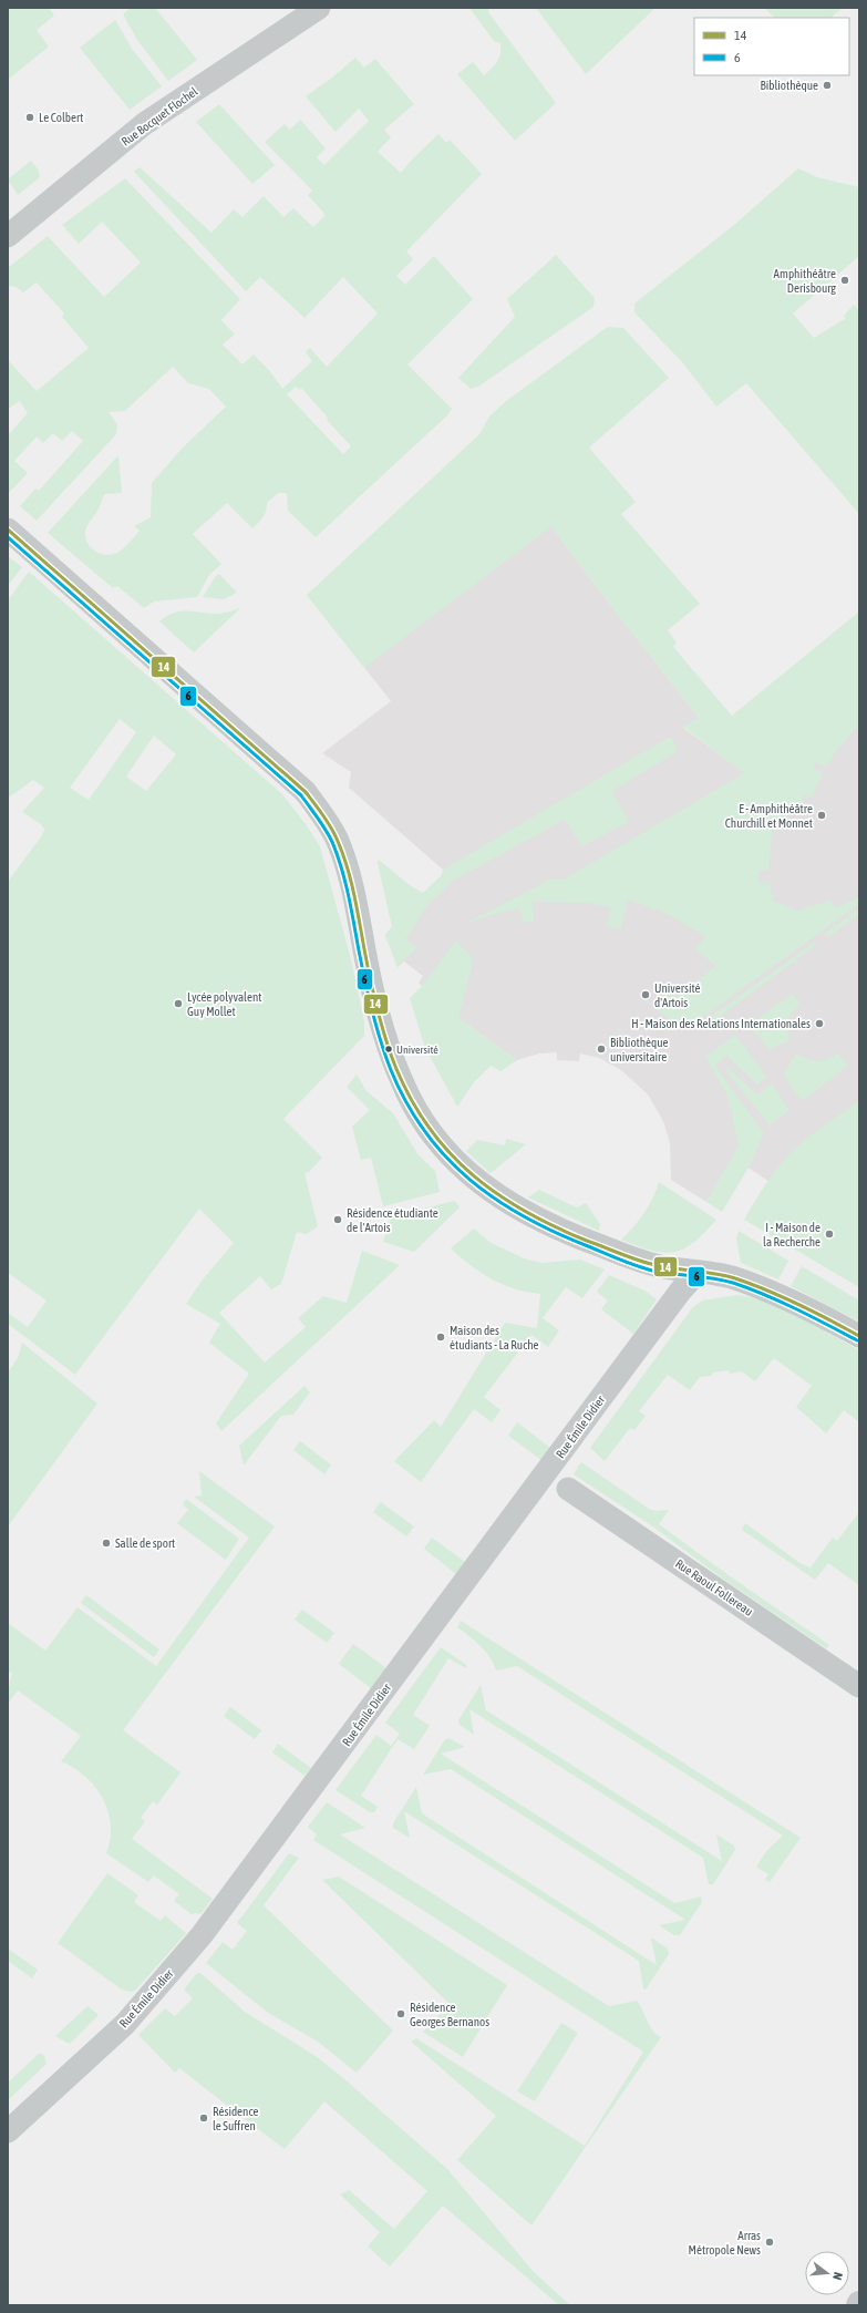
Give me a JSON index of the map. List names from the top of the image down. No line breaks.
{"streets":{"street":["Rue Bocquet Flochel","Rue Émile Didier","Rue Raoul Follereau"]},"places":["Bibliothèque","Le Colbert","Amphithéâtre Derisbourg","E - Amphithéâtre Churchill et Monnet","Université d'Artois","Lycée polyvalent Guy Mollet","H - Maison des Relations Internationales","Université","Bibliothèque universitaire","Résidence étudiante de l'Artois","I - Maison de la Recherche","Maison des étudiants - La Ruche","Salle de sport","Résidence Georges Bernanos","Résidence le Suffren","Arras Métropole News"],"lines":["transit line 14","transit line 6"],"legend":["14","6"],"north":"right"}
